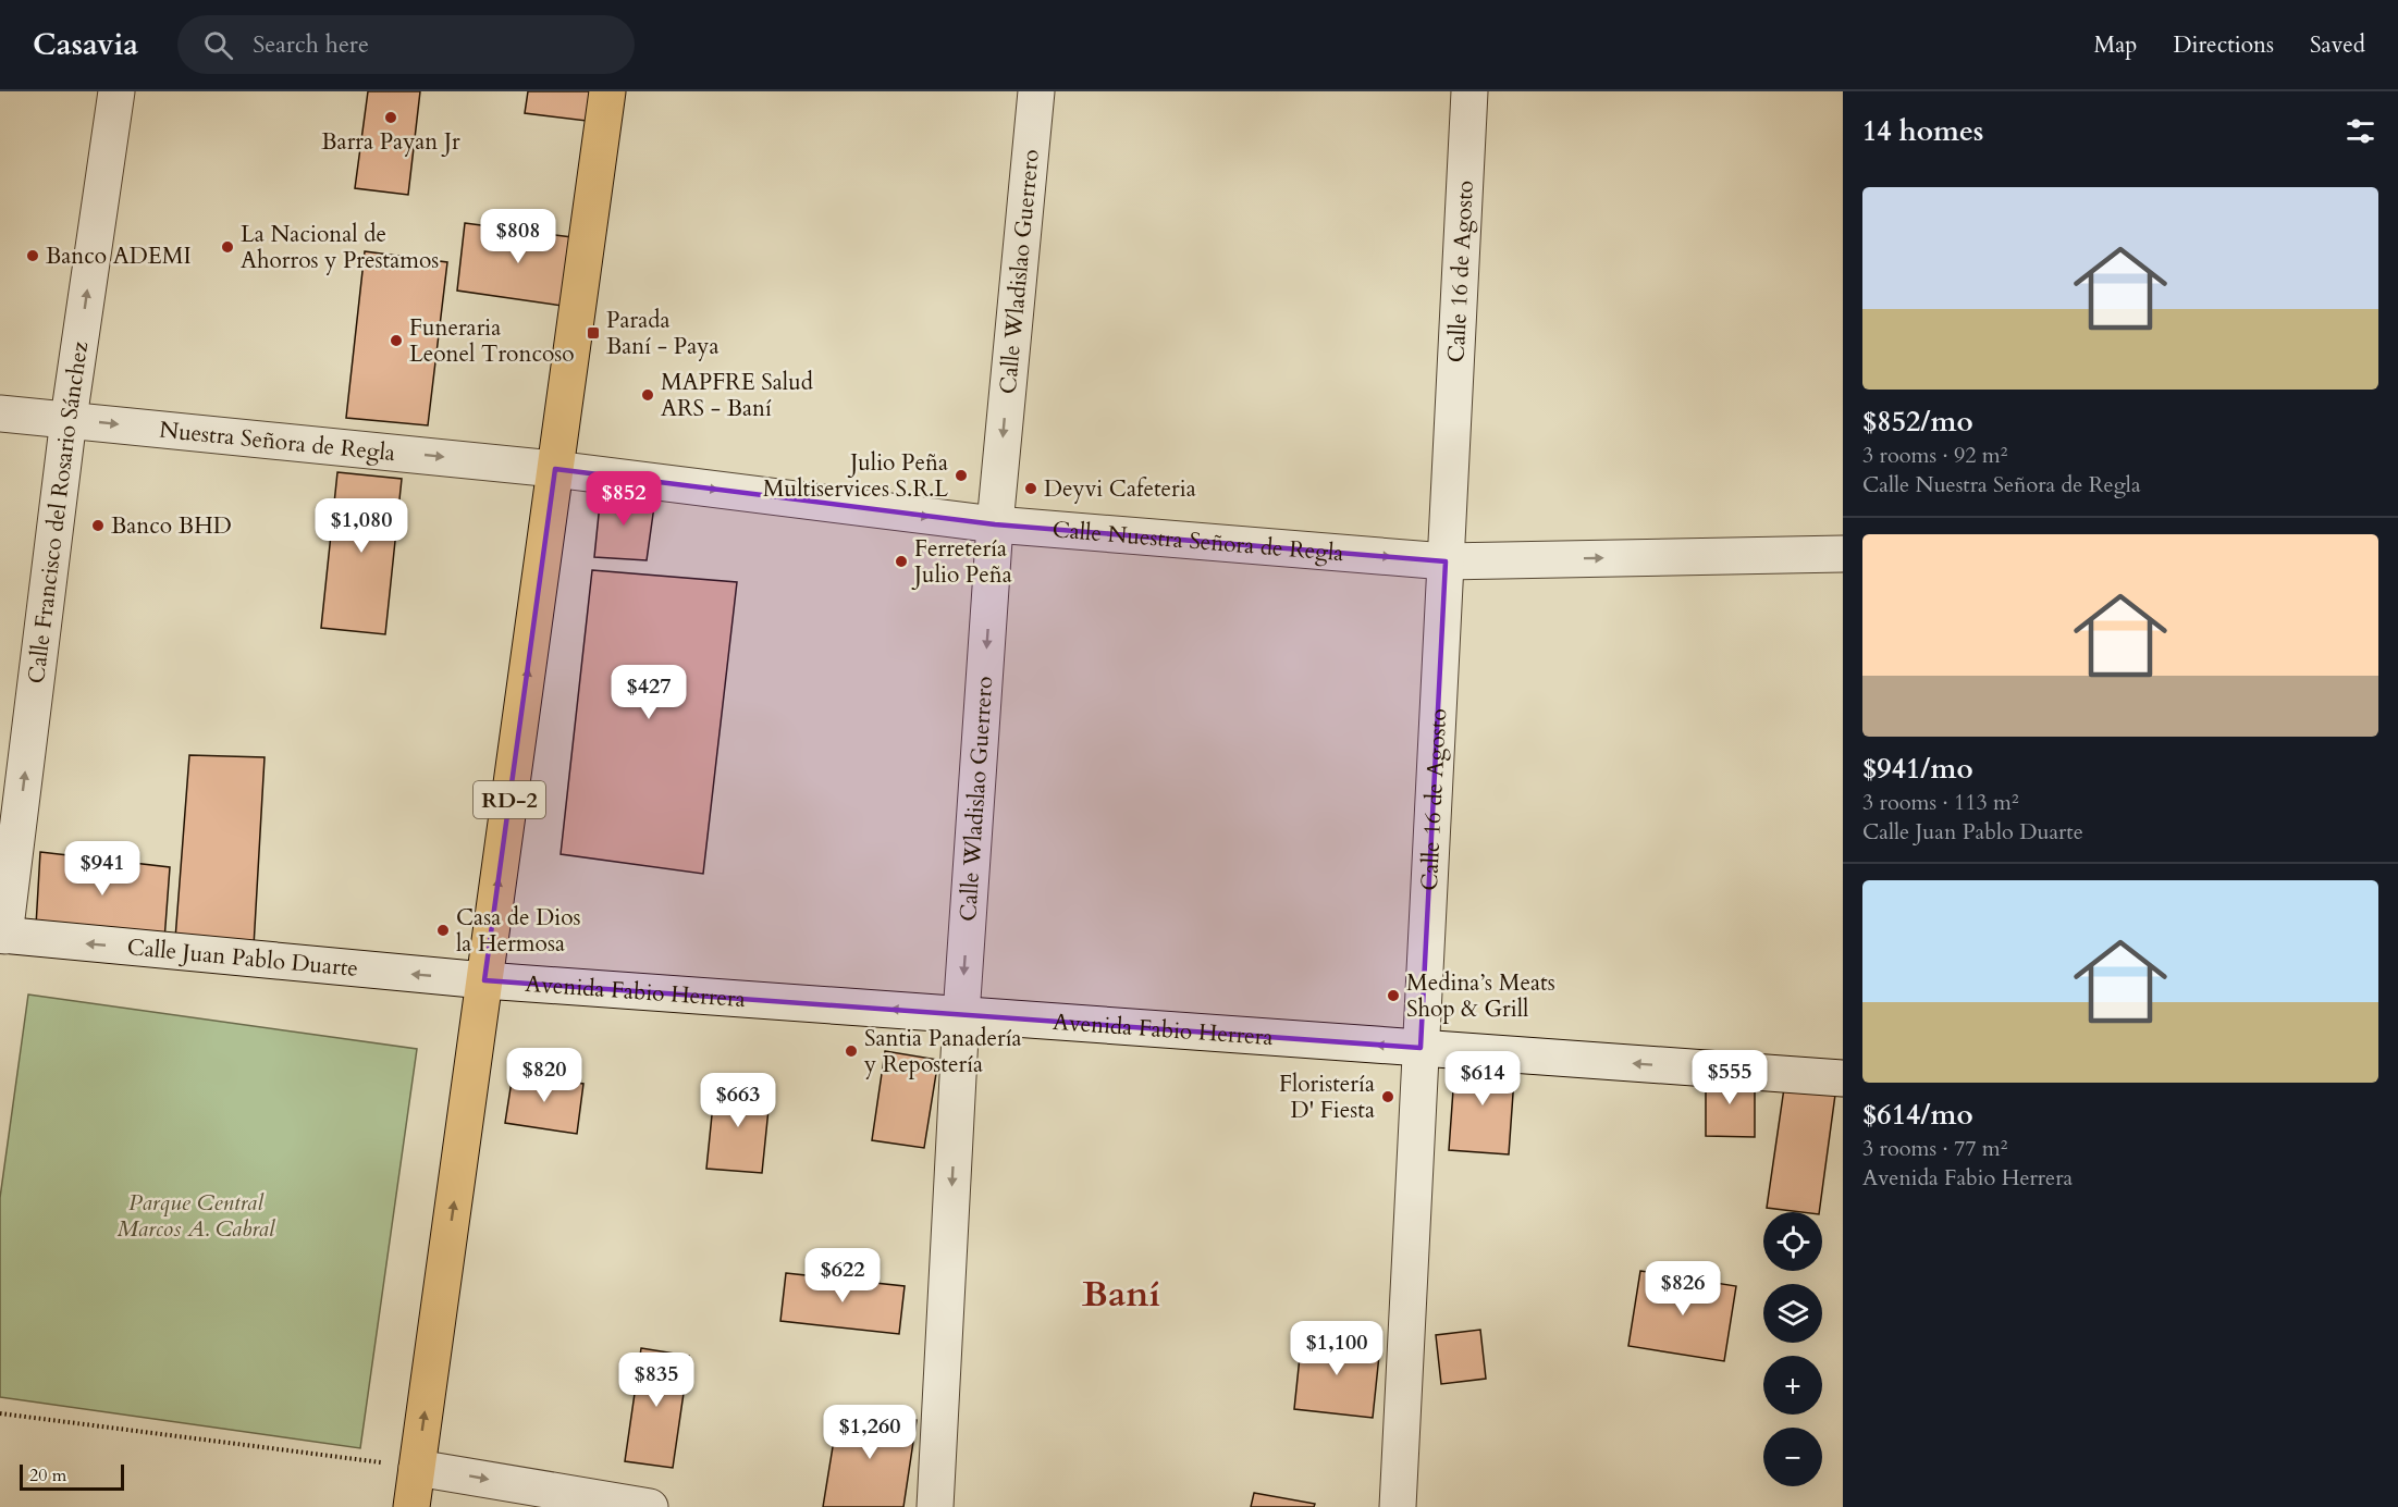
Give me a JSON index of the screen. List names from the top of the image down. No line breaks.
{"streets":{"main road":["RD-2"],"street":["Calle Wladislao Guerrero","Calle 16 de Agosto","Nuestra Señora de Regla","Calle Francisco del Rosario Sánchez","Calle Nuestra Señora de Regla","Calle Juan Pablo Duarte","Avenida Fabio Herrera"]},"crossings":[["Calle Wladislao Guerrero","Calle Nuestra Señora de Regla"],["Calle Wladislao Guerrero","Avenida Fabio Herrera"],["Calle 16 de Agosto","Calle Nuestra Señora de Regla"],["Calle 16 de Agosto","Avenida Fabio Herrera"],["Nuestra Señora de Regla","Calle Francisco del Rosario Sánchez"],["Nuestra Señora de Regla","Calle Nuestra Señora de Regla"],["Nuestra Señora de Regla","RD-2"],["Calle Francisco del Rosario Sánchez","Calle Juan Pablo Duarte"],["Calle Nuestra Señora de Regla","RD-2"],["RD-2","Calle Juan Pablo Duarte"],["RD-2","Avenida Fabio Herrera"],["Calle Juan Pablo Duarte","Avenida Fabio Herrera"]],"one_way":["Calle Wladislao Guerrero","Nuestra Señora de Regla","Calle Francisco del Rosario Sánchez","Calle Nuestra Señora de Regla","Calle Juan Pablo Duarte","Avenida Fabio Herrera"],"districts":["Baní"],"parks":["Parque Central Marcos A. Cabral"],"places":{"other":["Barra Payan Jr","La Nacional de Ahorros y Prestamos","Banco ADEMI","Funeraria Leonel Troncoso","MAPFRE Salud ARS - Baní","Julio Peña Multiservices S.R.L","Deyvi Cafeteria","Banco BHD","Ferretería Julio Peña","Casa de Dios la Hermosa","Medina’s Meats Shop & Grill","Santia Panadería y Repostería","Floristería D' Fiesta"],"transit":["Parada Baní - Paya"]},"scale_bar":"20 m","page":{"header":"Casavia","search":"Search here","nav":["Map","Directions","Saved"],"heading":"14 homes","list":[{"name":"$852/mo","note":"3 rooms · 92 m² · Calle Nuestra Señora de Regla"},{"name":"$941/mo","note":"3 rooms · 113 m² · Calle Juan Pablo Duarte"},{"name":"$614/mo","note":"3 rooms · 77 m² · Avenida Fabio Herrera"}],"price":["$808","$852","$1,080","$427","$941","$820","$555","$614","$663","$622","$826","$1,100","$835","$1,260"],"map_buttons":["+","−"],"scale":"20 m"}}
